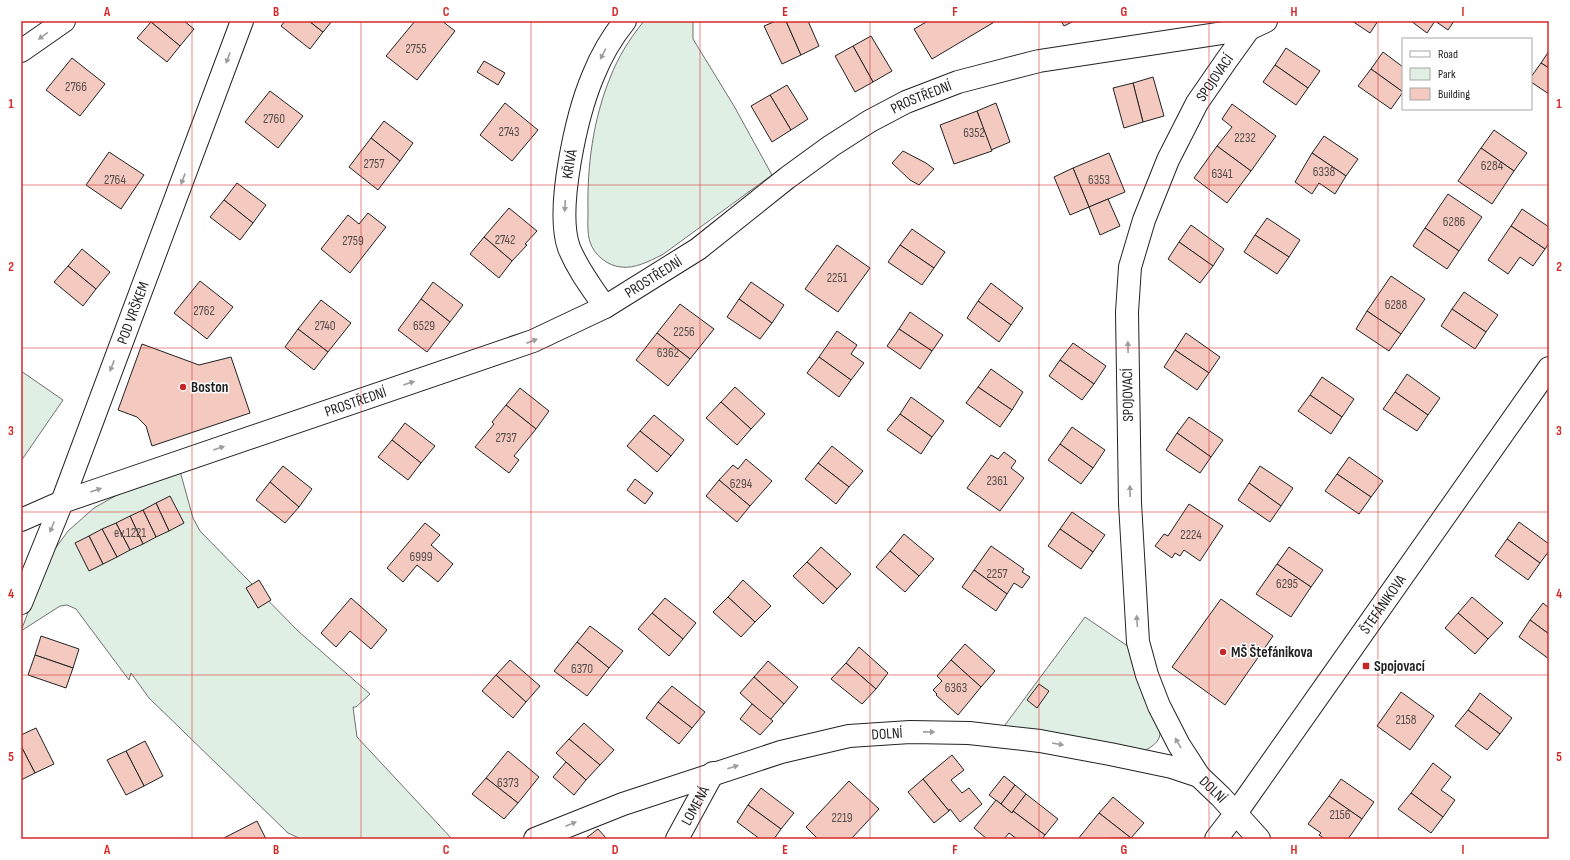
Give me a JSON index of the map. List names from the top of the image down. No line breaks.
{"streets":{"street":["SPOJOVACÍ","PROSTŘEDNÍ","KŘIVÁ","POD VRŠKEM","ŠTEFÁNIKOVA","DOLNÍ","LOMENÁ"]},"crossings":[["SPOJOVACÍ","PROSTŘEDNÍ"],["SPOJOVACÍ","DOLNÍ"],["PROSTŘEDNÍ","KŘIVÁ"],["PROSTŘEDNÍ","POD VRŠKEM"],["ŠTEFÁNIKOVA","DOLNÍ"],["DOLNÍ","LOMENÁ"]],"one_way":["SPOJOVACÍ","PROSTŘEDNÍ","KŘIVÁ","POD VRŠKEM","DOLNÍ"],"places":{"other":["Boston","MŠ Štefánikova"],"transit":["Spojovací"]},"house_numbers":["2755","2766","2760","2743","6352","2232","2757","6284","6338","6341","2764","6353","6286","2742","2759","2251","6288","2762","2740","6529","2256","6362","2737","2361","6294","ev.1221","2224","6999","2257","6295","6370","6363","2158","6373","2156","2219"],"legend":["Road","Park","Building"],"grid":{"columns":["A","B","C","D","E","F","G","H","I"],"rows":["1","2","3","4","5"]}}
